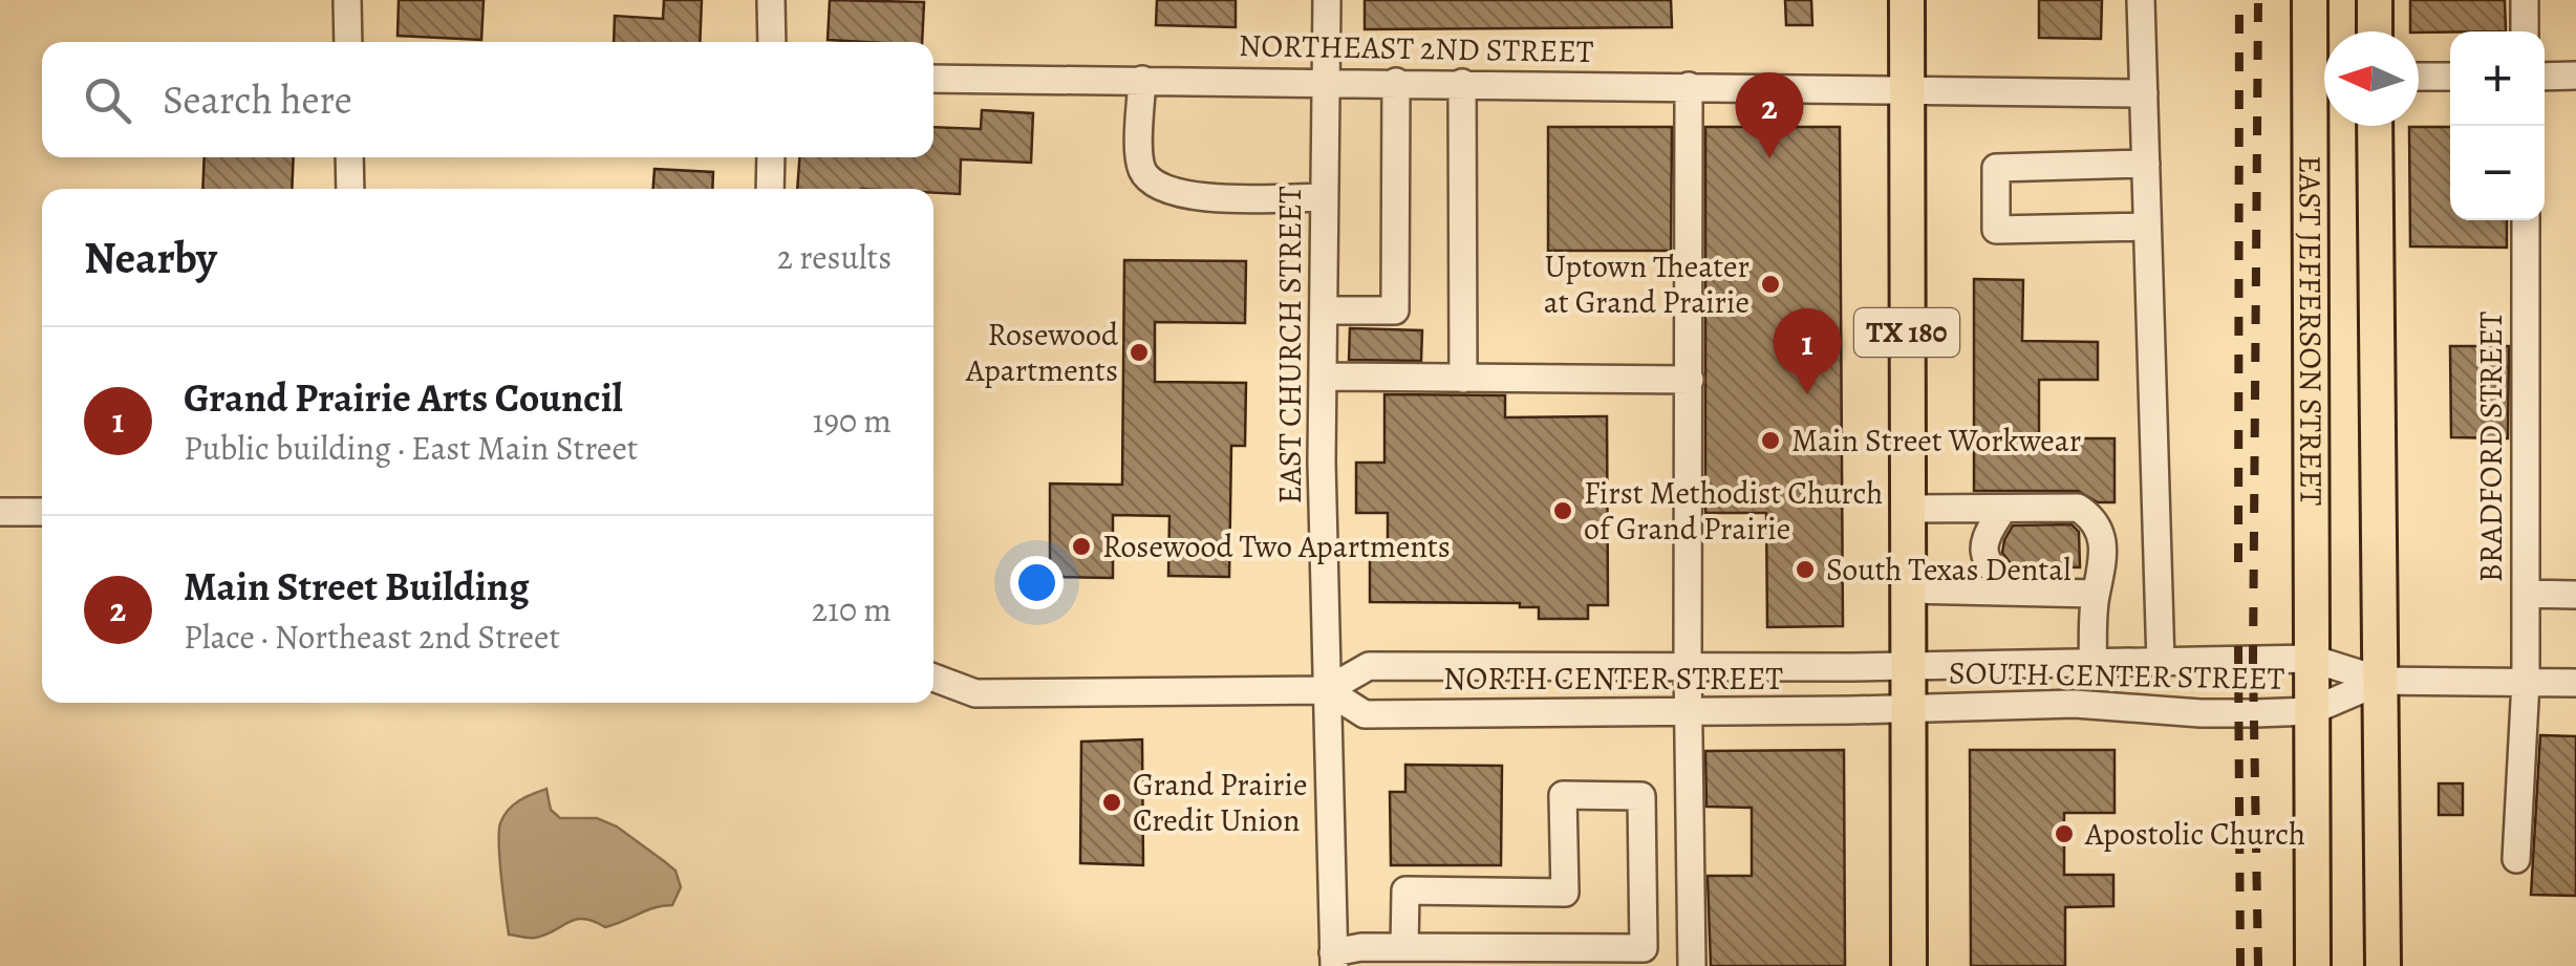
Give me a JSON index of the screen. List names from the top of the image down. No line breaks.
{"streets":{"main road":["EAST JEFFERSON STREET","TX 180"],"street":["NORTHEAST 2ND STREET","EAST CHURCH STREET","BRADFORD STREET","SOUTH CENTER STREET","NORTH CENTER STREET"]},"crossings":[["NORTHEAST 2ND STREET","TX 180"],["NORTHEAST 2ND STREET","EAST CHURCH STREET"],["EAST JEFFERSON STREET","SOUTH CENTER STREET"],["TX 180","SOUTH CENTER STREET"],["TX 180","NORTH CENTER STREET"],["EAST CHURCH STREET","NORTH CENTER STREET"],["BRADFORD STREET","SOUTH CENTER STREET"],["SOUTH CENTER STREET","NORTH CENTER STREET"]],"places":["Uptown Theater at Grand Prairie","Rosewood Apartments","Main Street Workwear","First Methodist Church of Grand Prairie","Rosewood Two Apartments","South Texas Dental","Grand Prairie Credit Union","Apostolic Church"],"north":"left","page":{"map_buttons":["+","−"],"search":"Search here","pins":["2","1"],"heading":["Nearby","2 results"],"list":[{"mark":"1","name":"Grand Prairie Arts Council","note":"Public building · East Main Street","value":"190 m"},{"mark":"2","name":"Main Street Building","note":"Place · Northeast 2nd Street","value":"210 m"}]}}
